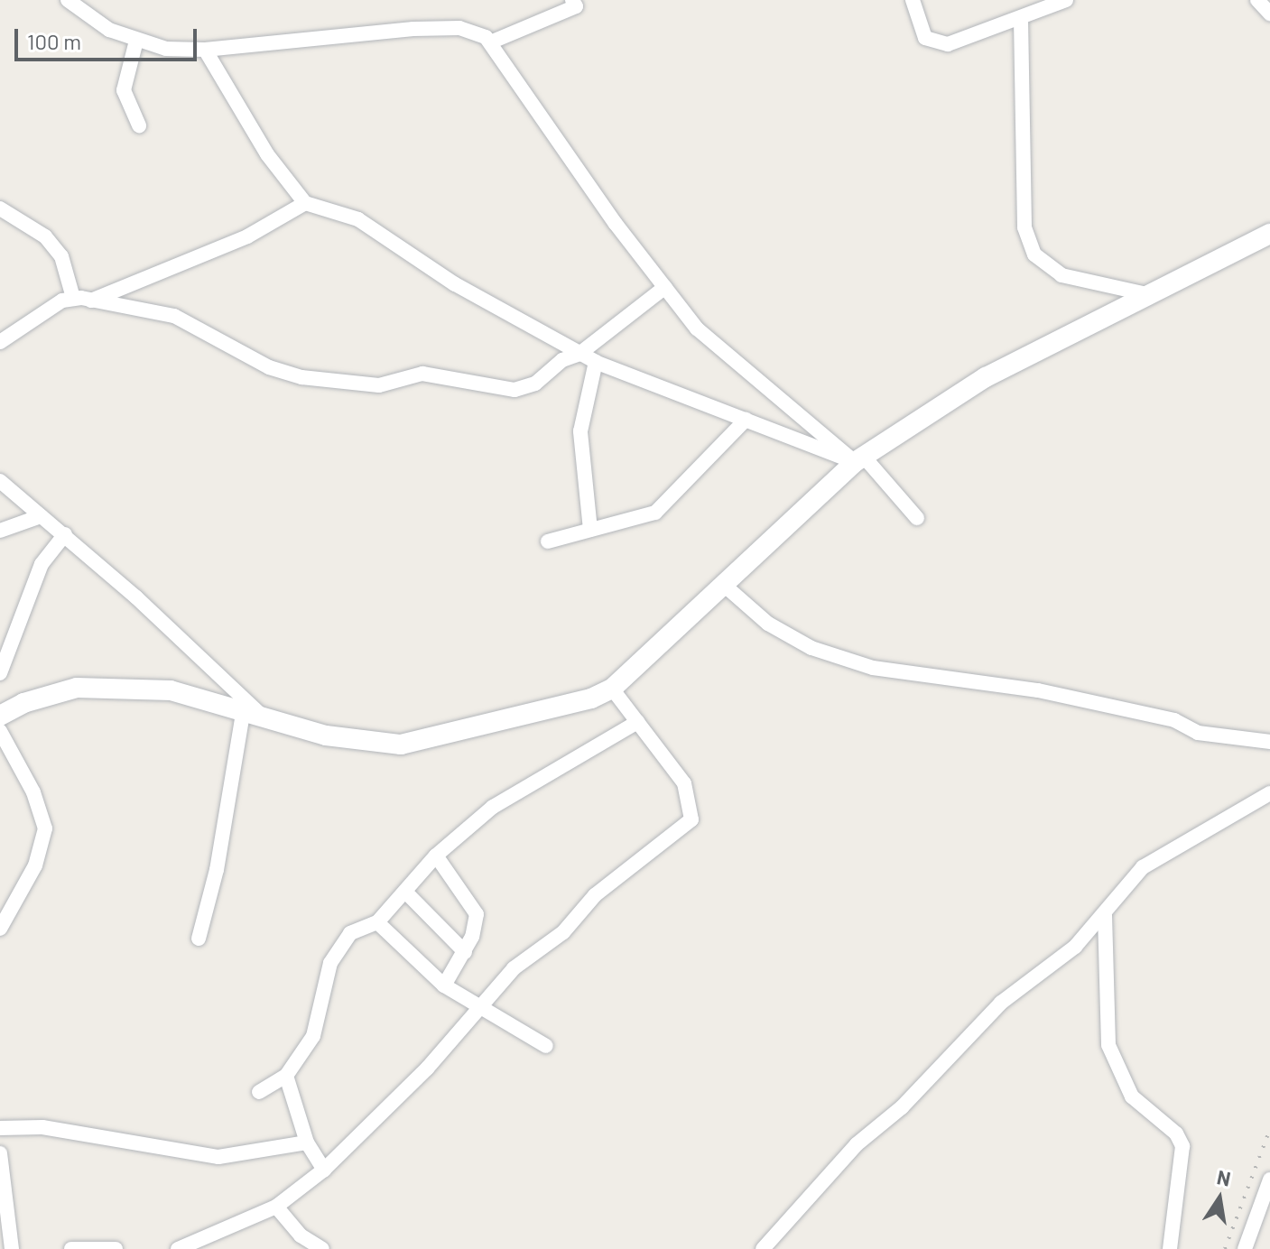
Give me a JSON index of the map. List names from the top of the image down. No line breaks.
{"scale_bar":"100 m","north":"top"}
